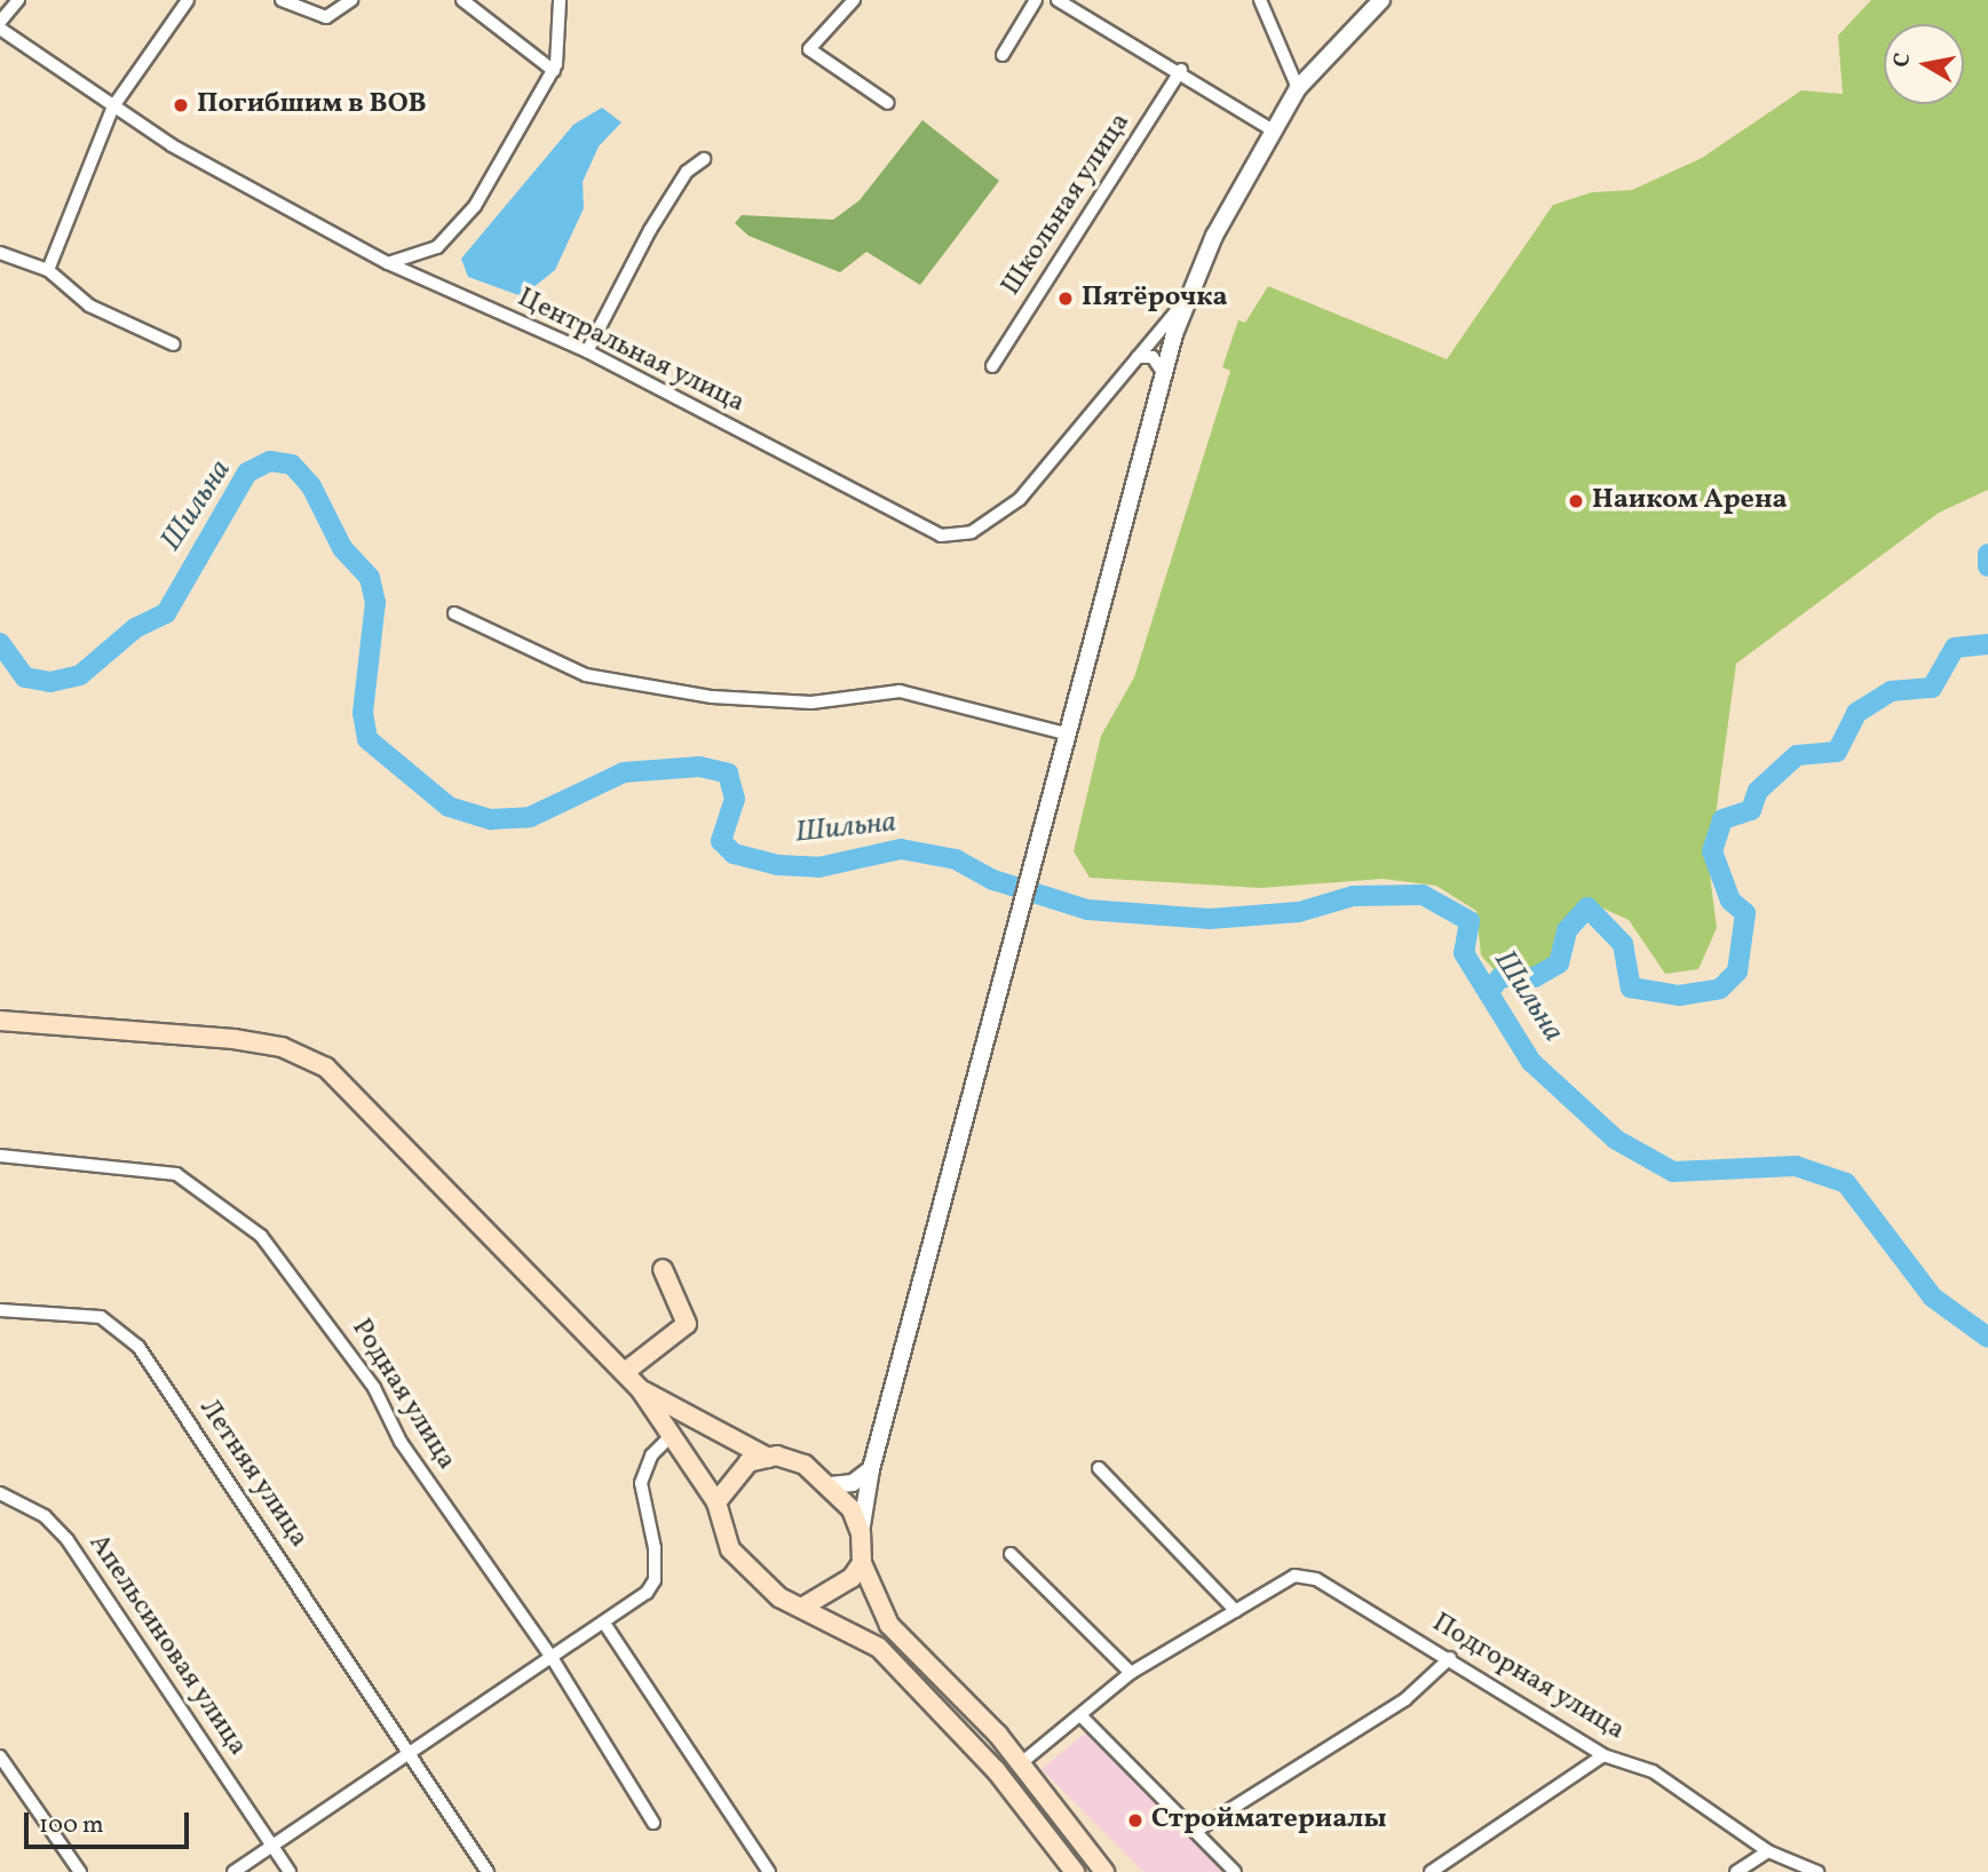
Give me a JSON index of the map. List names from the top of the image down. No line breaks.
{"streets":{"street":["Школьная улица","Центральная улица","Родная улица","Летняя улица","Апельсиновая улица","Подгорная улица"]},"water":["Шильна"],"places":["Погибшим в ВОВ","Пятёрочка","Наиком Арена","Стройматериалы"],"scale_bar":"100 m","north":"left"}
